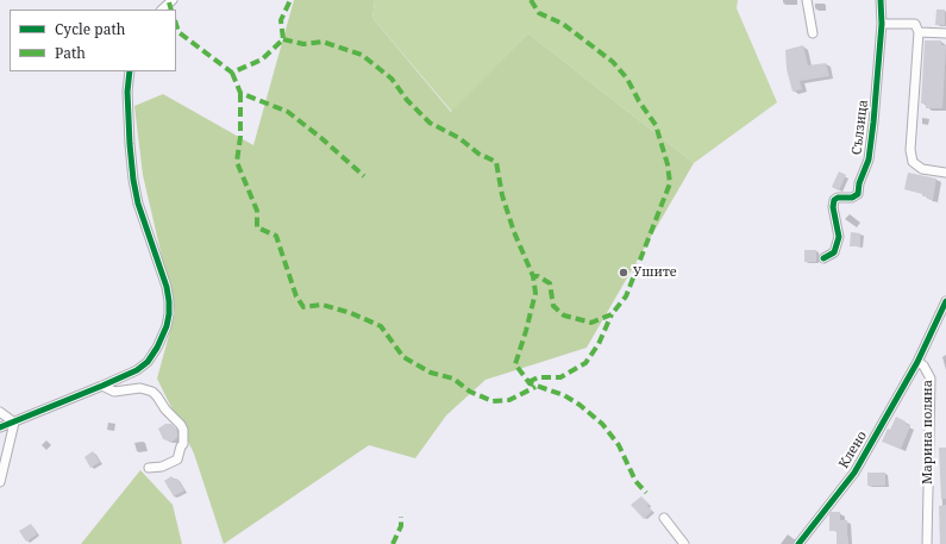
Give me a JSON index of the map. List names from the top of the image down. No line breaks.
{"streets":{"street":["Сълзица","Марина поляна","Клено"]},"crossings":[["Марина поляна","Клено"]],"places":["Ушите"],"legend":["Cycle path","Path"]}
